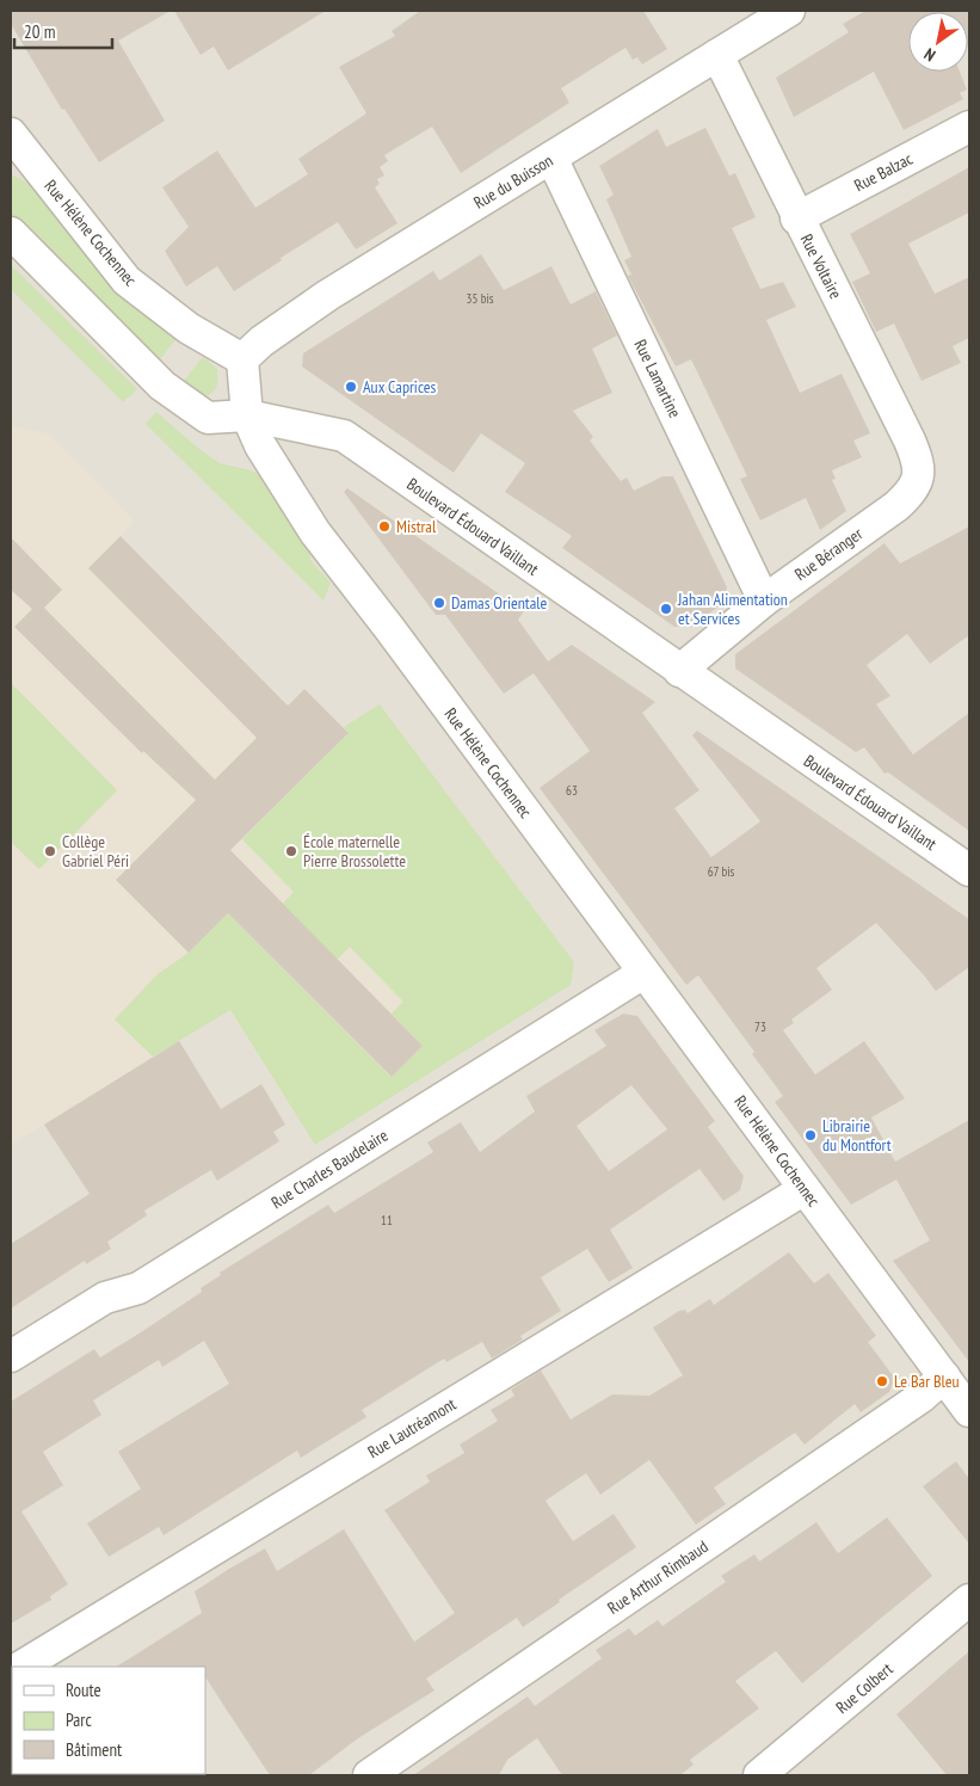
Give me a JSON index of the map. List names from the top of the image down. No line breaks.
{"streets":{"street":["Rue Balzac","Rue du Buisson","Rue Hélène Cochennec","Rue Voltaire","Rue Lamartine","Boulevard Édouard Vaillant","Rue Béranger","Rue Charles Baudelaire","Rue Lautréamont","Rue Arthur Rimbaud","Rue Colbert"]},"crossings":[["Rue Balzac","Rue Voltaire"],["Rue du Buisson","Rue Hélène Cochennec"],["Rue du Buisson","Rue Voltaire"],["Rue du Buisson","Rue Lamartine"],["Rue Hélène Cochennec","Boulevard Édouard Vaillant"],["Rue Hélène Cochennec","Rue Charles Baudelaire"],["Rue Hélène Cochennec","Rue Lautréamont"],["Rue Hélène Cochennec","Rue Arthur Rimbaud"],["Rue Voltaire","Rue Béranger"],["Rue Lamartine","Rue Béranger"],["Boulevard Édouard Vaillant","Rue Béranger"]],"places":["Aux Caprices","Mistral","Damas Orientale","Jahan Alimentation et Services","Collège Gabriel Péri","École maternelle Pierre Brossolette","Librairie du Montfort","Le Bar Bleu"],"house_numbers":["35 bis","63","67 bis","73","11"],"legend":["Route","Parc","Bâtiment"],"scale_bar":"20 m","north":"bottom left"}
